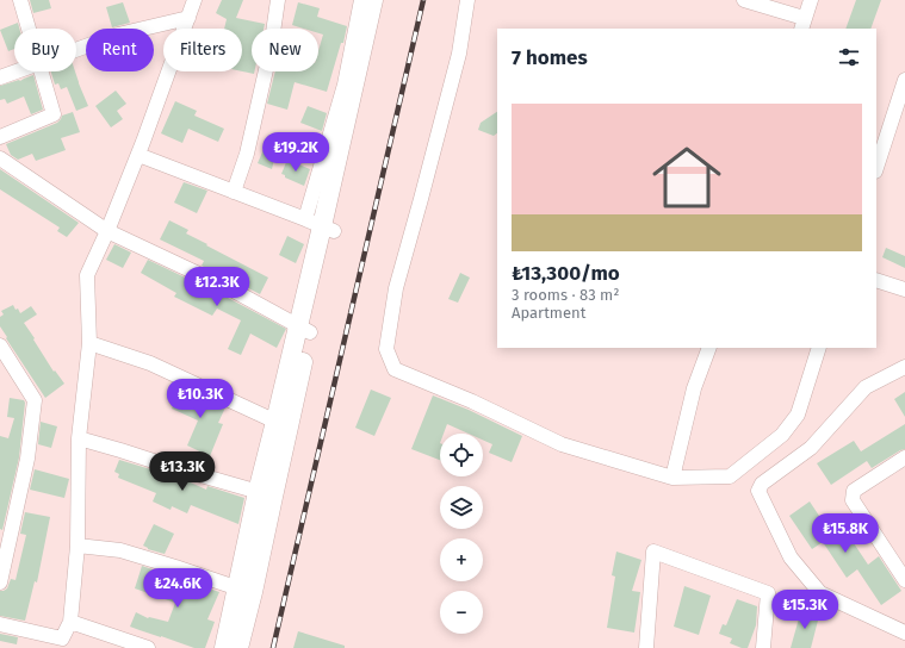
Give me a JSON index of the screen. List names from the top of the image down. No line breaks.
{"page":{"chip":["Buy","Rent","Filters","New"],"heading":"7 homes","list":[{"name":"₺13,300/mo","note":"3 rooms · 83 m² · Apartment"}],"price":["₺19.2K","₺12.3K","₺10.3K","₺13.3K","₺15.8K","₺24.6K","₺15.3K"],"map_buttons":["+","−"]}}
